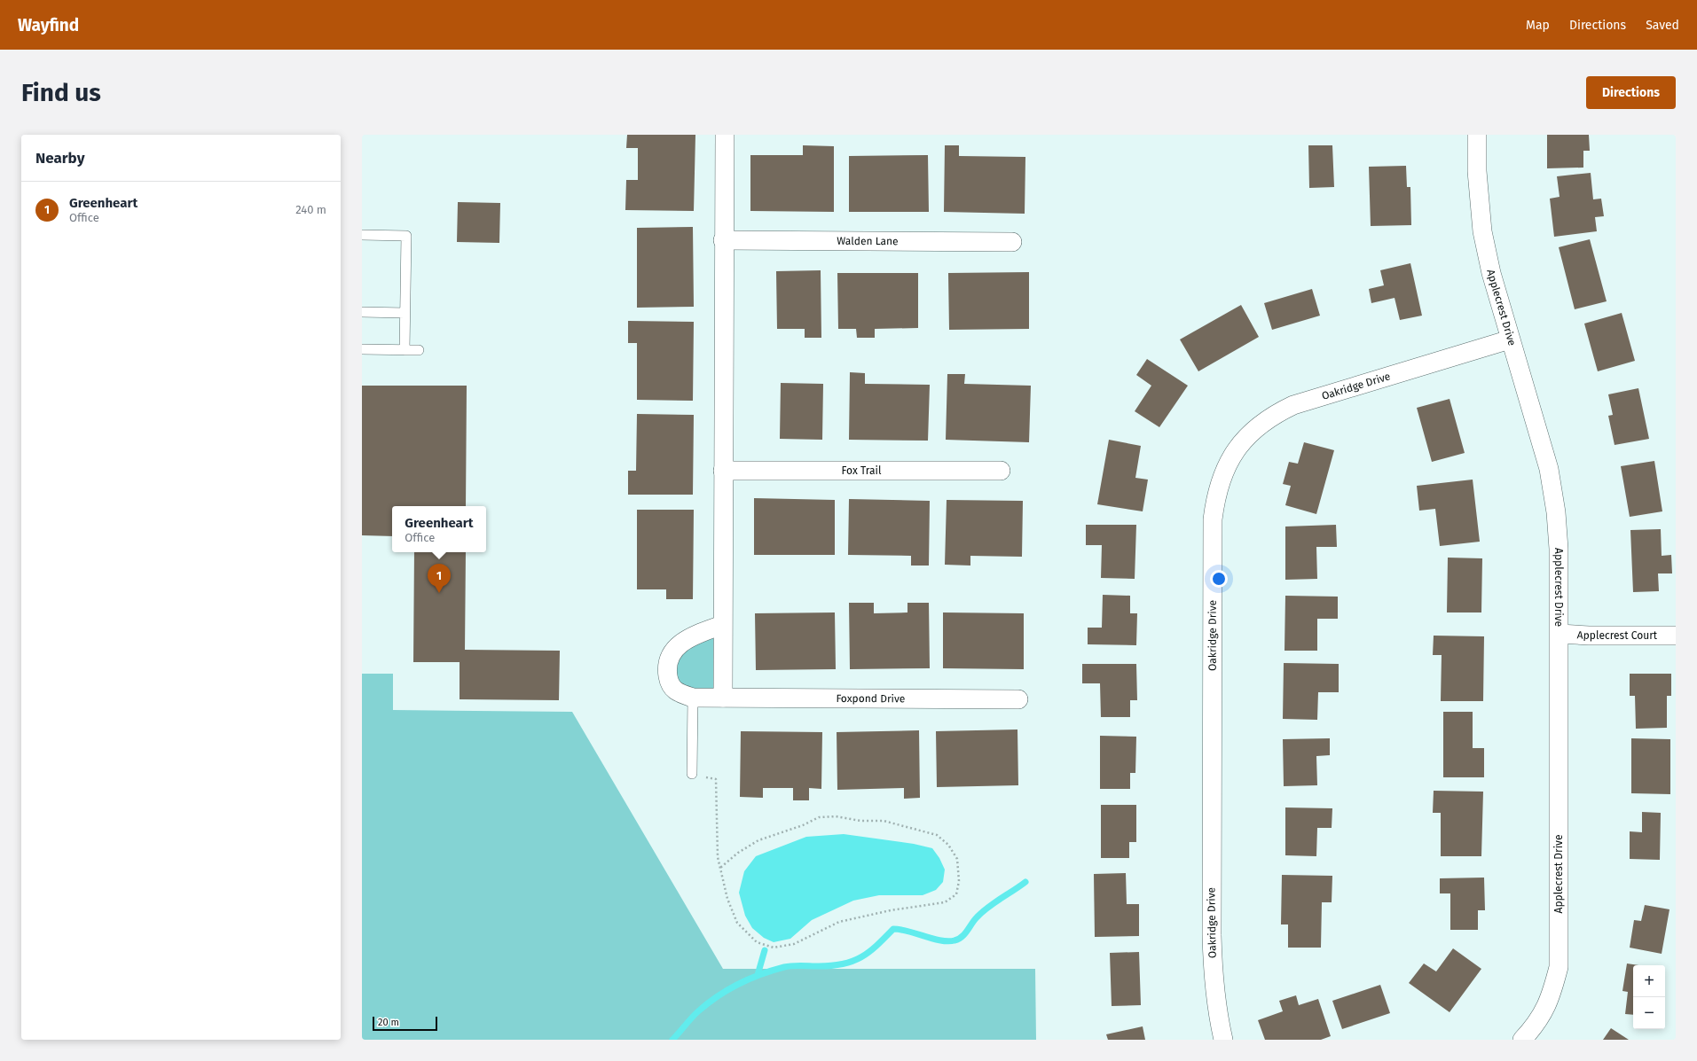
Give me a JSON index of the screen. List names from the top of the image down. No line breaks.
{"streets":{"street":["Walden Lane","Applecrest Drive","Oakridge Drive","Fox Trail","Applecrest Court","Foxpond Drive"]},"crossings":[["Applecrest Drive","Oakridge Drive"],["Applecrest Drive","Applecrest Court"]],"scale_bar":"20 m","page":{"header":"Wayfind","nav":["Map","Directions","Saved"],"buttons":"Directions","title":"Find us","heading":"Nearby","list":[{"mark":"1","name":"Greenheart","note":"Office","value":"240 m"}],"popup":["Greenheart","Office"],"pins":"1","map_buttons":["+","−"],"scale":"20 m"}}
